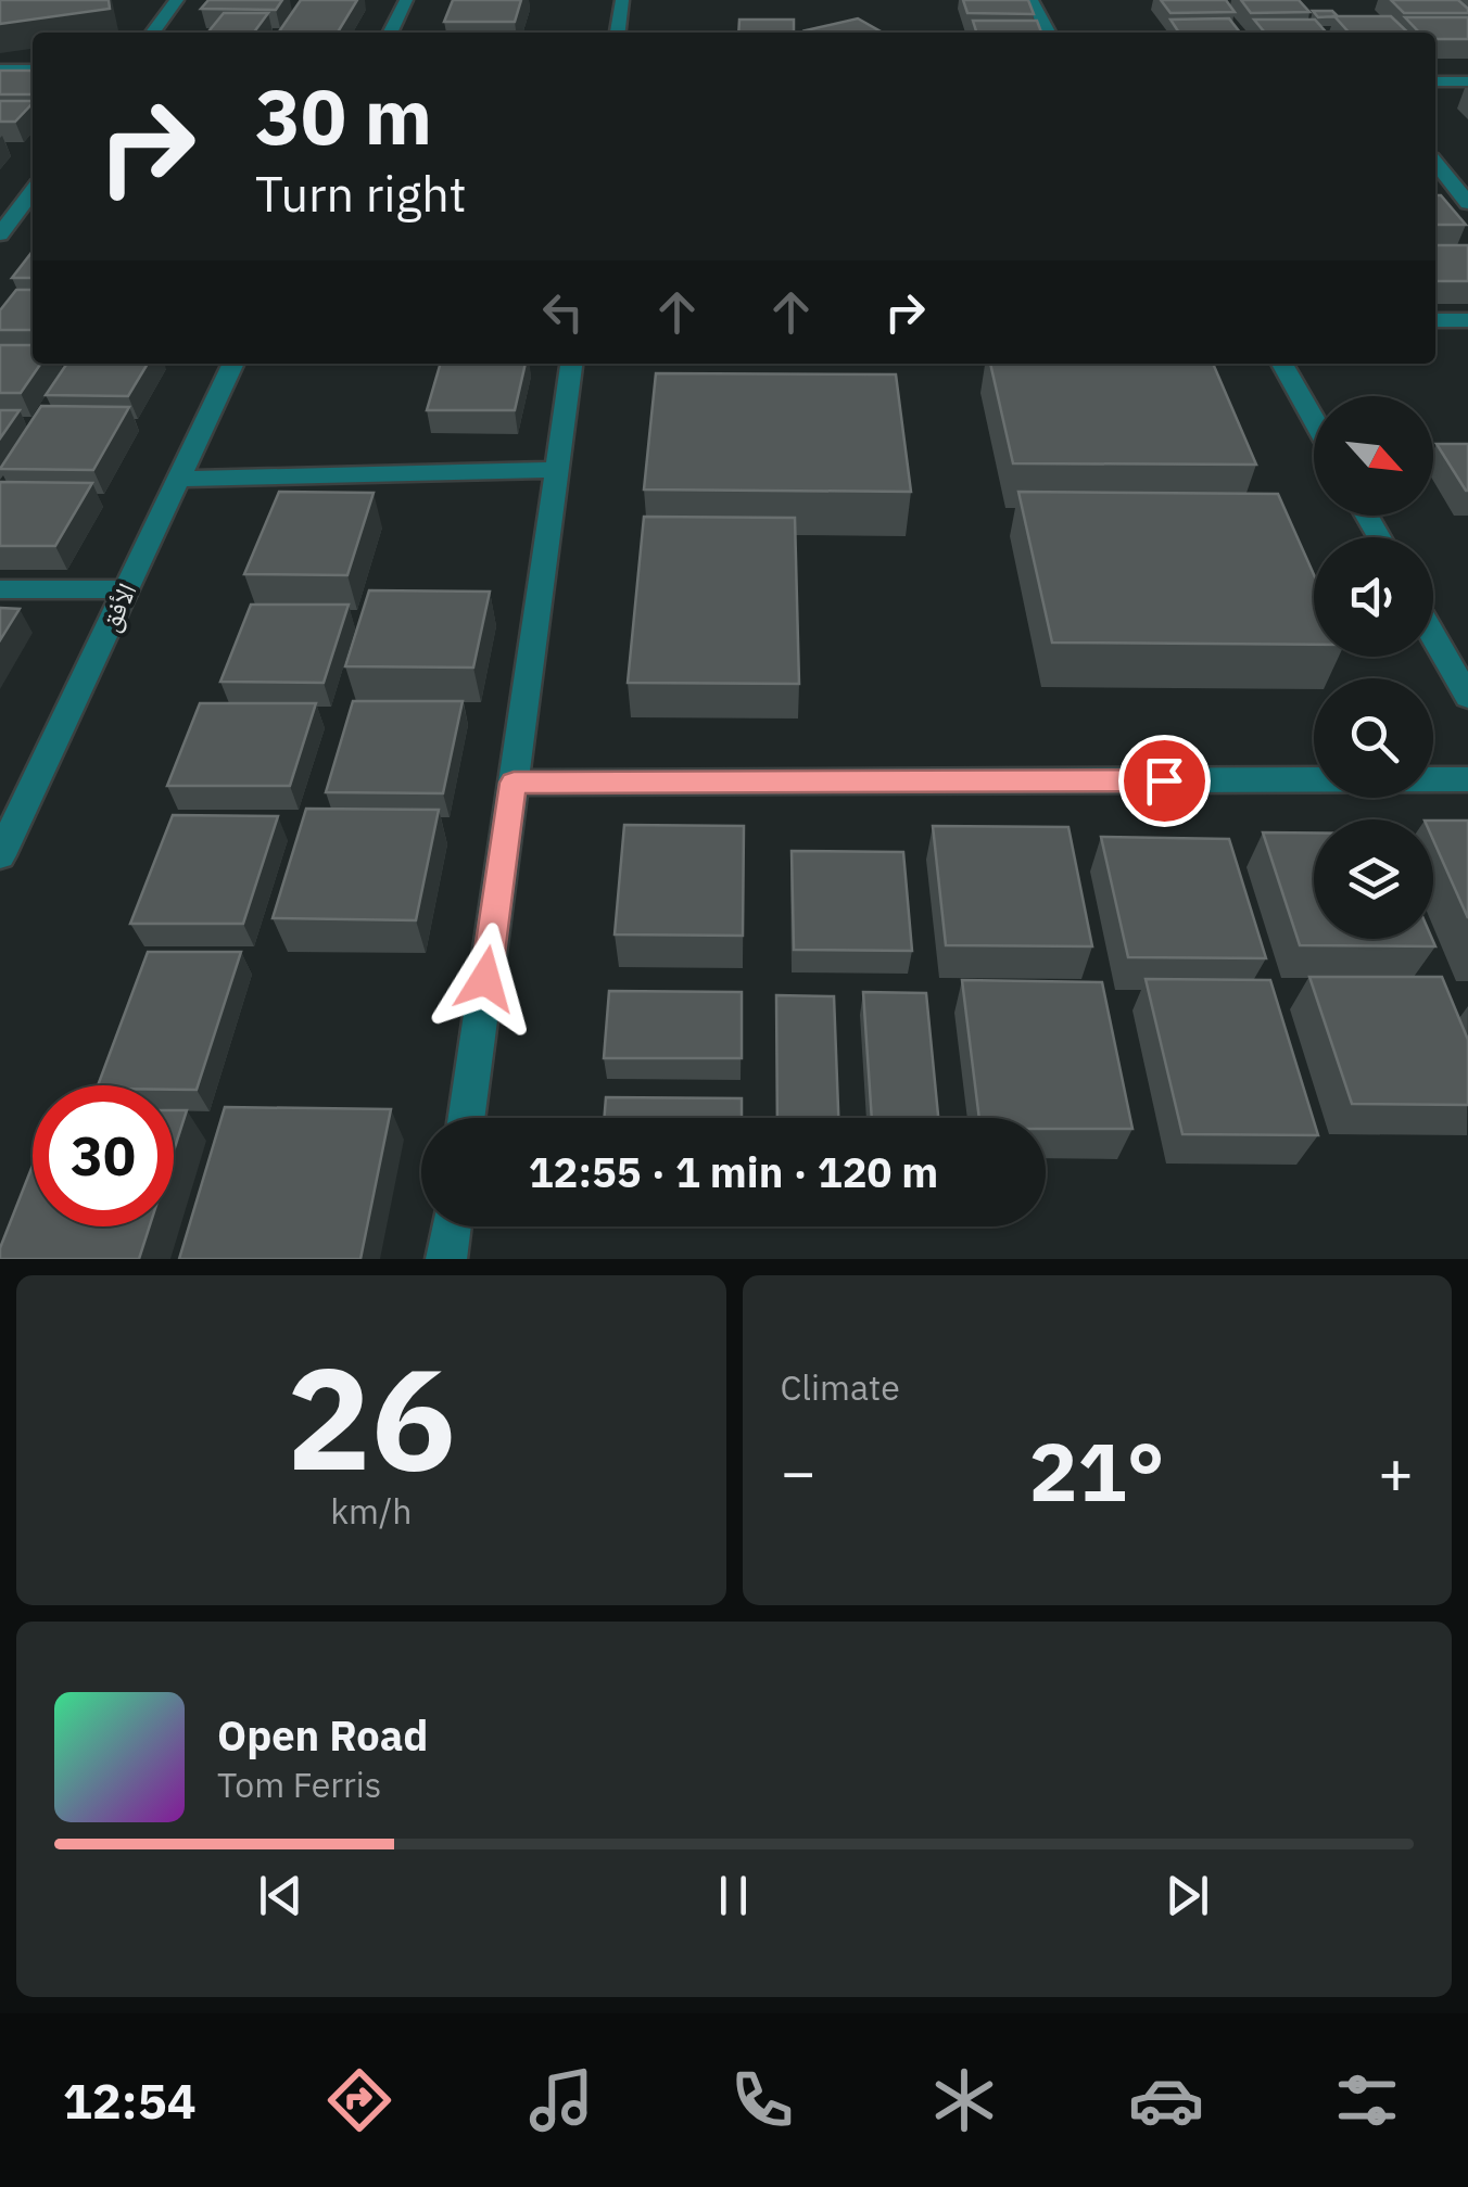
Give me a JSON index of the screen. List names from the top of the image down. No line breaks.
{"streets":{"street":["الأفق"]},"north":"bottom right","page":{"turn":["30 m","Turn right"],"limit":"30","trip":"12:55 · 1 min · 120 m","tile":[["26","km/h"],"Climate"],"heat":["−","21°","+"],"song":["Open Road","Tom Ferris"],"tabs":"12:54"}}
